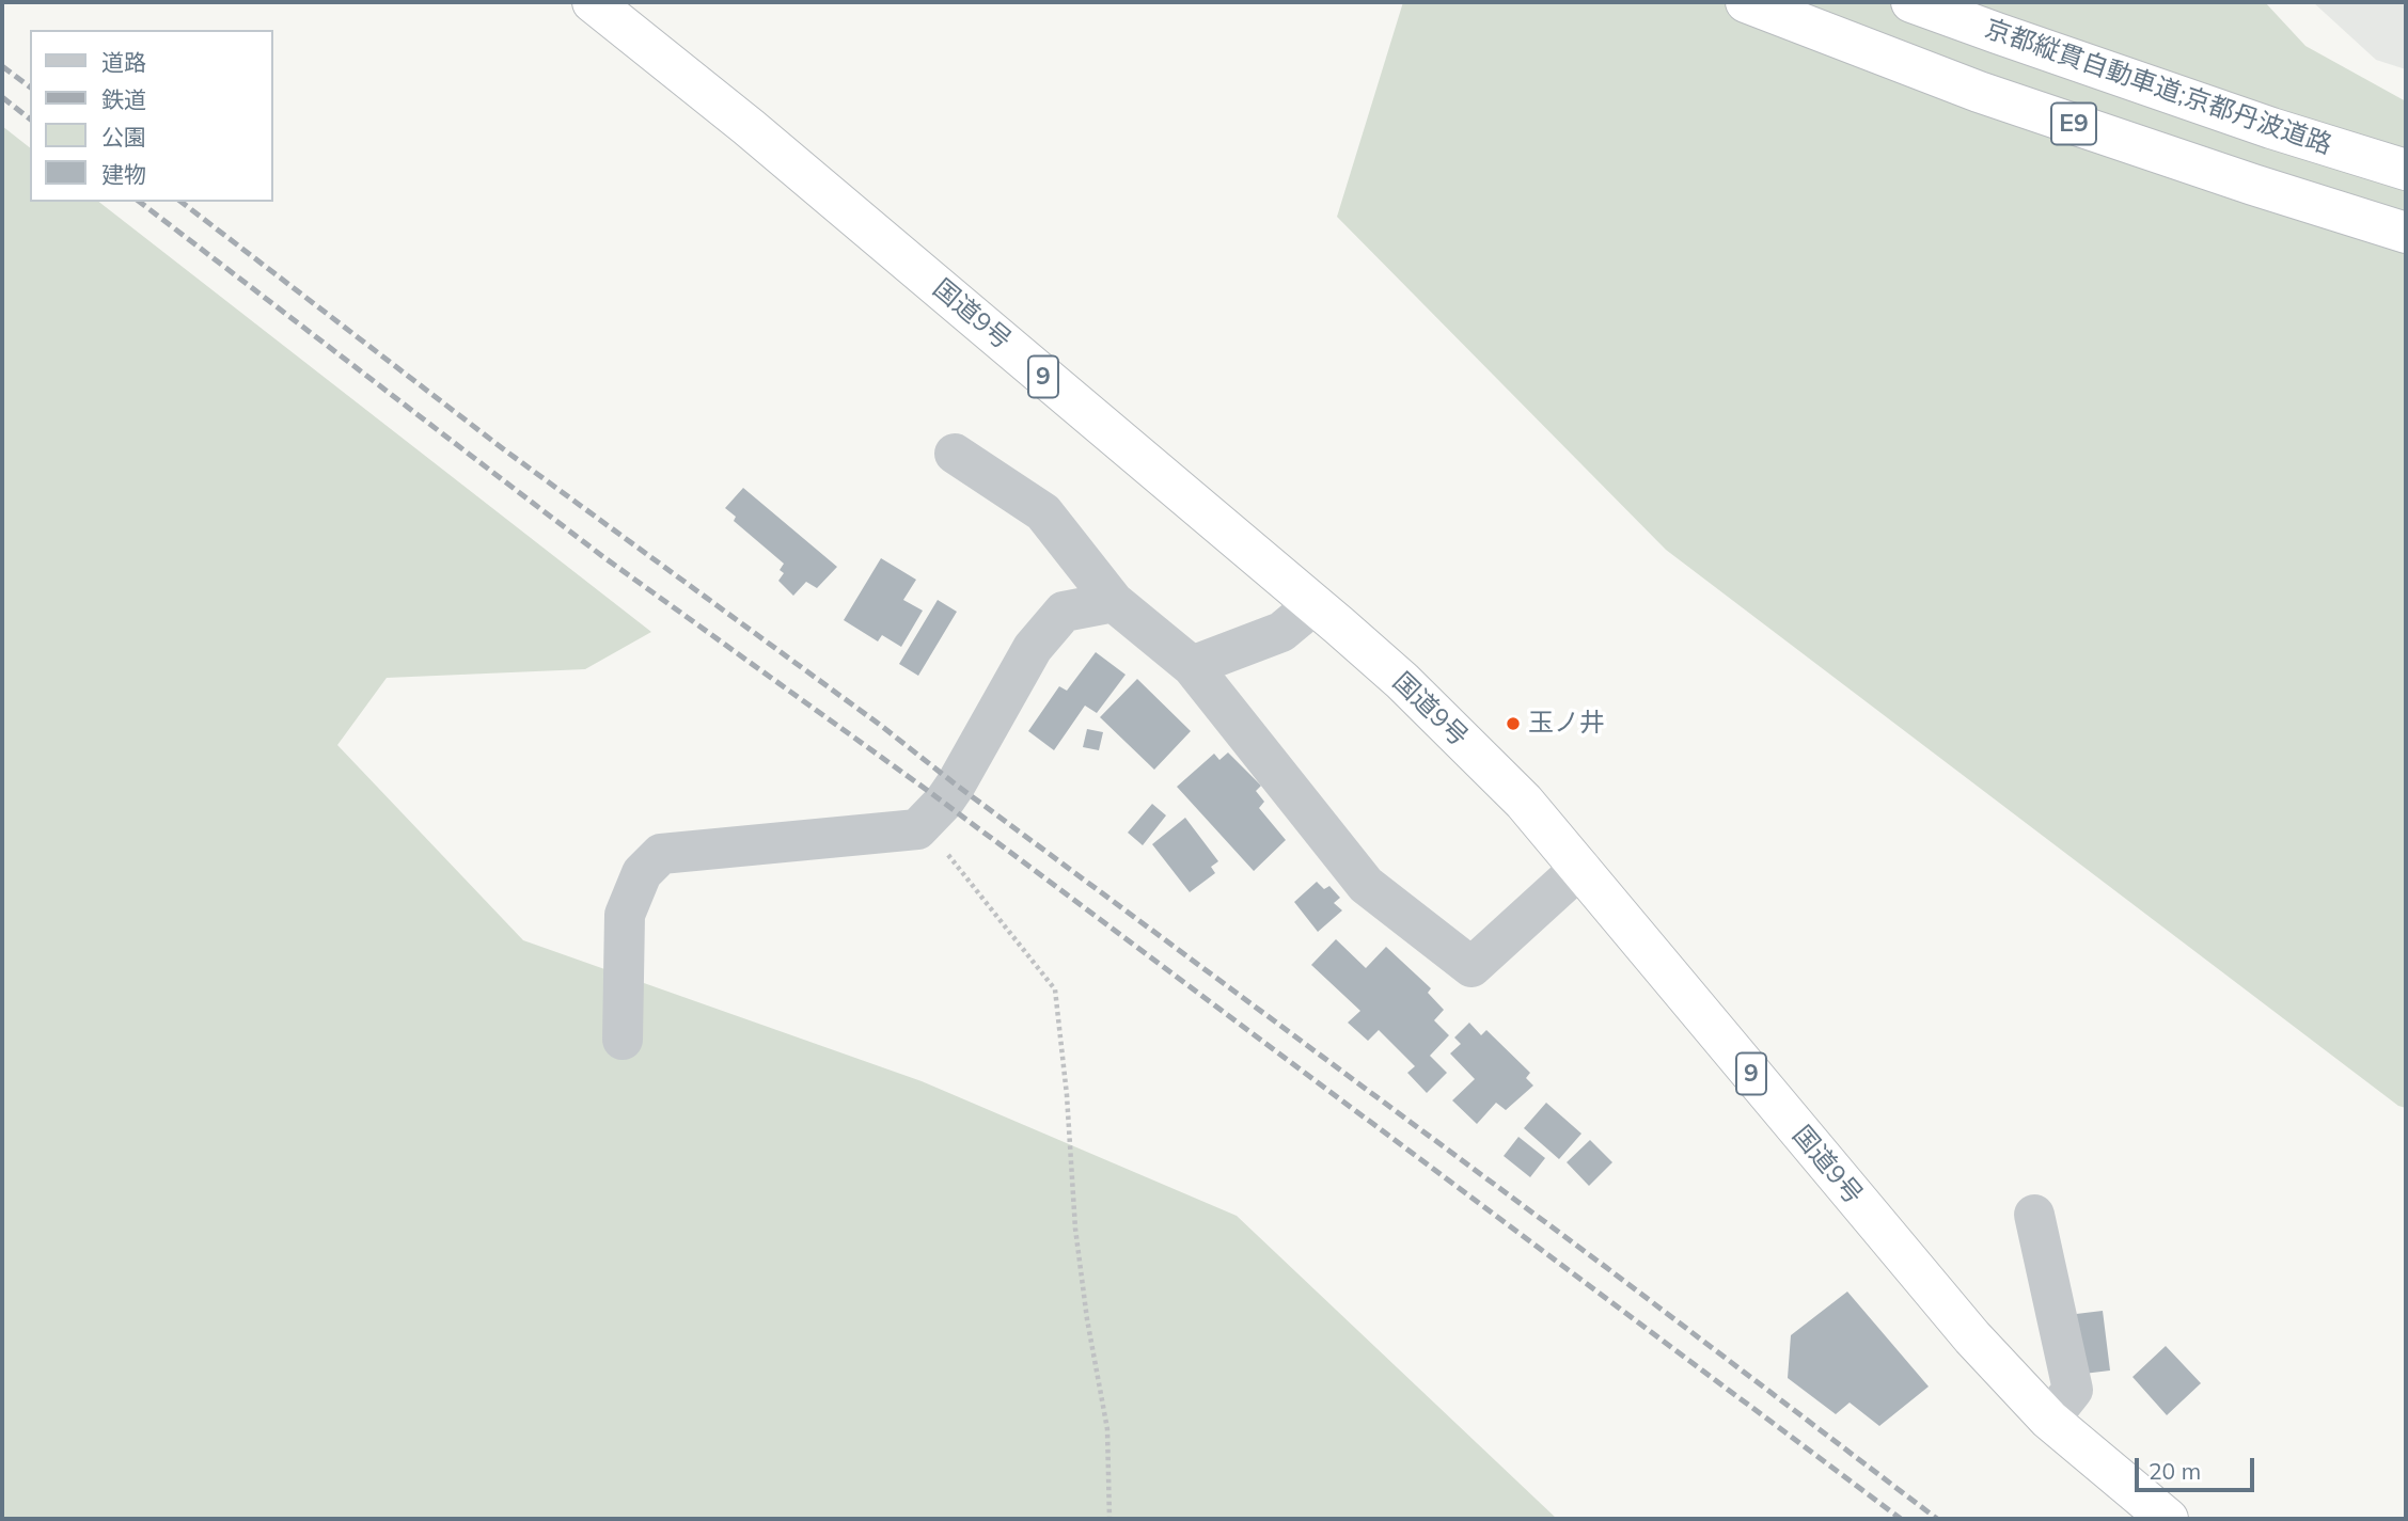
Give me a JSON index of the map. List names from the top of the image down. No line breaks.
{"streets":{"highway":["京都縦貫自動車道;京都丹波道路","E9","国道9号","9"]},"places":["玉ノ井"],"legend":["道路","鉄道","公園","建物"],"scale_bar":"20 m"}
